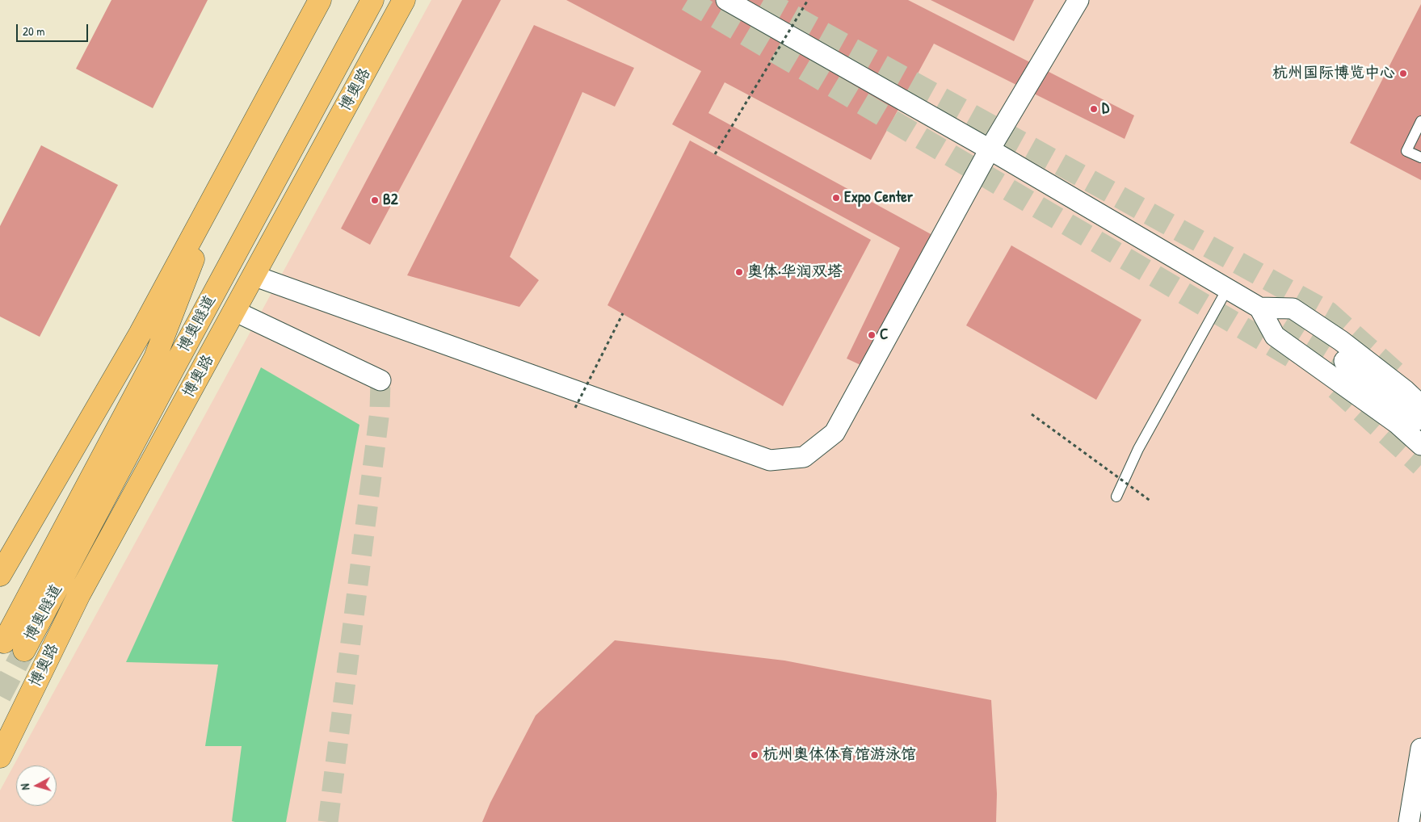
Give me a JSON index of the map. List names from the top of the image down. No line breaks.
{"streets":{"main road":["博奥路","博奥隧道"]},"places":["杭州国际博览中心","D","Expo Center","B2","奥体·华润双塔","C","杭州奥体体育馆游泳馆"],"scale_bar":"20 m","north":"left"}
